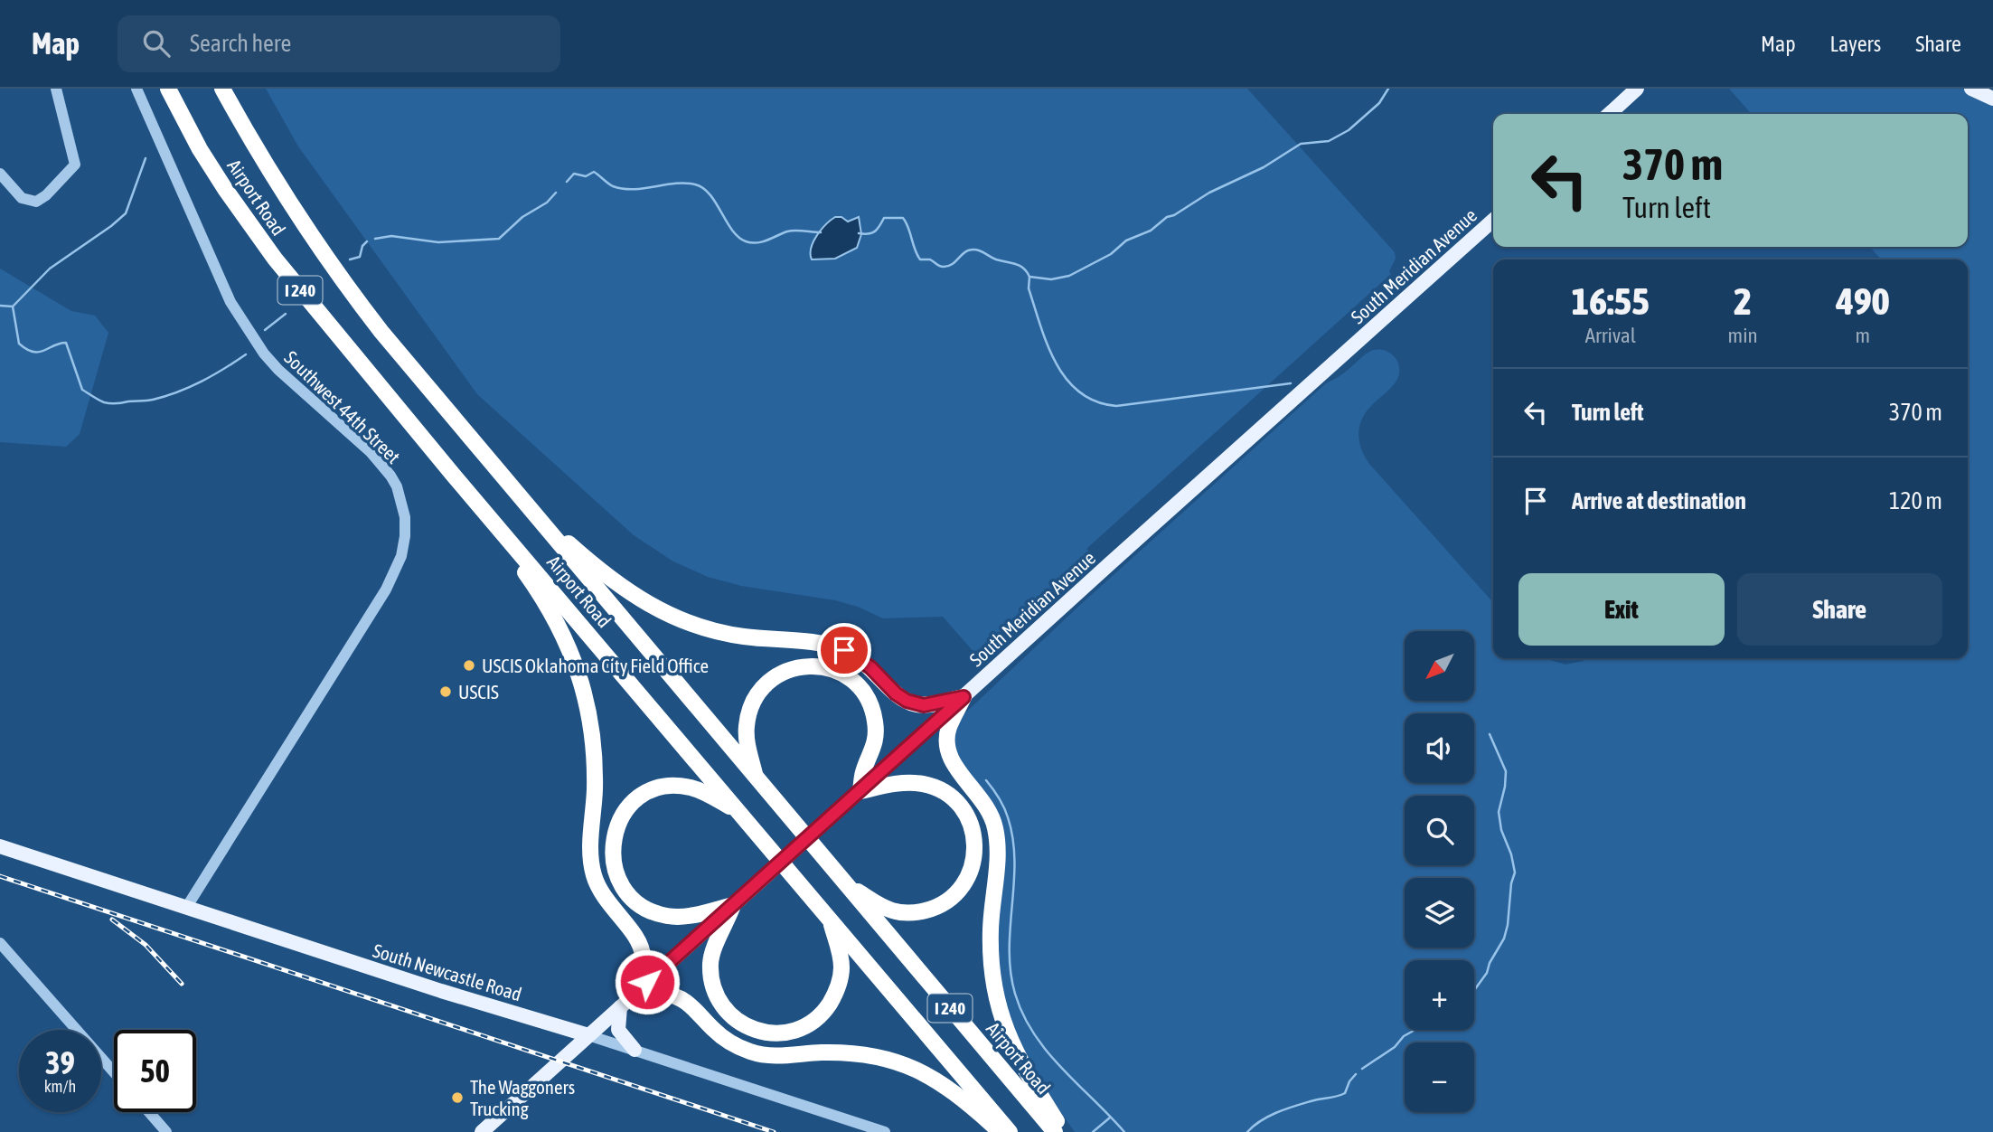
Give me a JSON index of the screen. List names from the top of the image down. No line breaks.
{"streets":{"highway":["Airport Road","I 240"],"main road":["South Meridian Avenue","South Newcastle Road"],"street":["Southwest 44th Street"]},"crossings":[["South Meridian Avenue","South Newcastle Road"],["Southwest 44th Street","South Newcastle Road"]],"places":["USCIS Oklahoma City Field Office","USCIS","The Waggoners Trucking"],"north":"bottom left","page":{"header":"Map","search":"Search here","nav":["Map","Layers","Share"],"turn":["370 m","Turn left"],"eta":["16:55","Arrival","2","min","490","m"],"list":[{"name":"Turn left","value":"370 m"},{"name":"Arrive at destination","value":"120 m"}],"buttons":["Exit","Share"],"map_buttons":["+","−"],"speed":"39 km/h","limit":"50"}}
